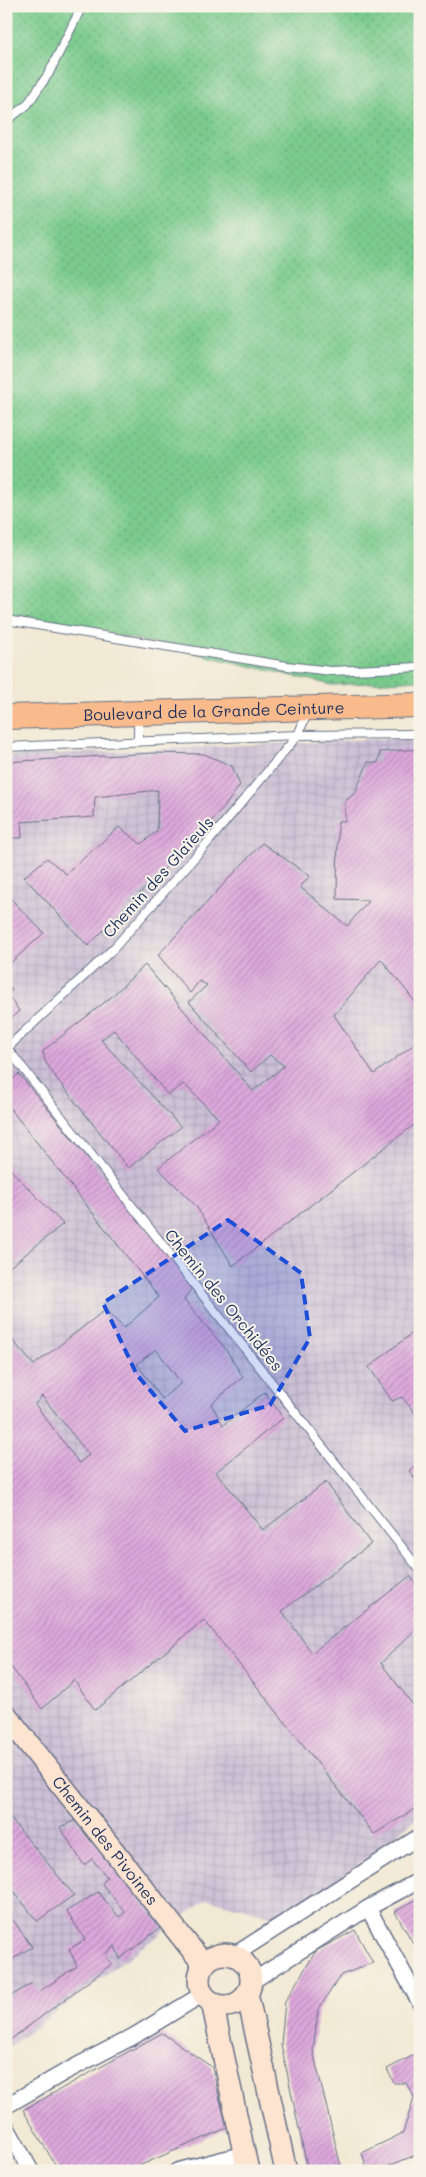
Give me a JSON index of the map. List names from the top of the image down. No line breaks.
{"streets":{"main road":["Boulevard de la Grande Ceinture"],"street":["Chemin des Pivoines"],"lane":["Chemin des Glaïeuls","Chemin des Orchidées"]},"crossings":[["Boulevard de la Grande Ceinture","Chemin des Glaïeuls"],["Chemin des Glaïeuls","Chemin des Orchidées"]]}
